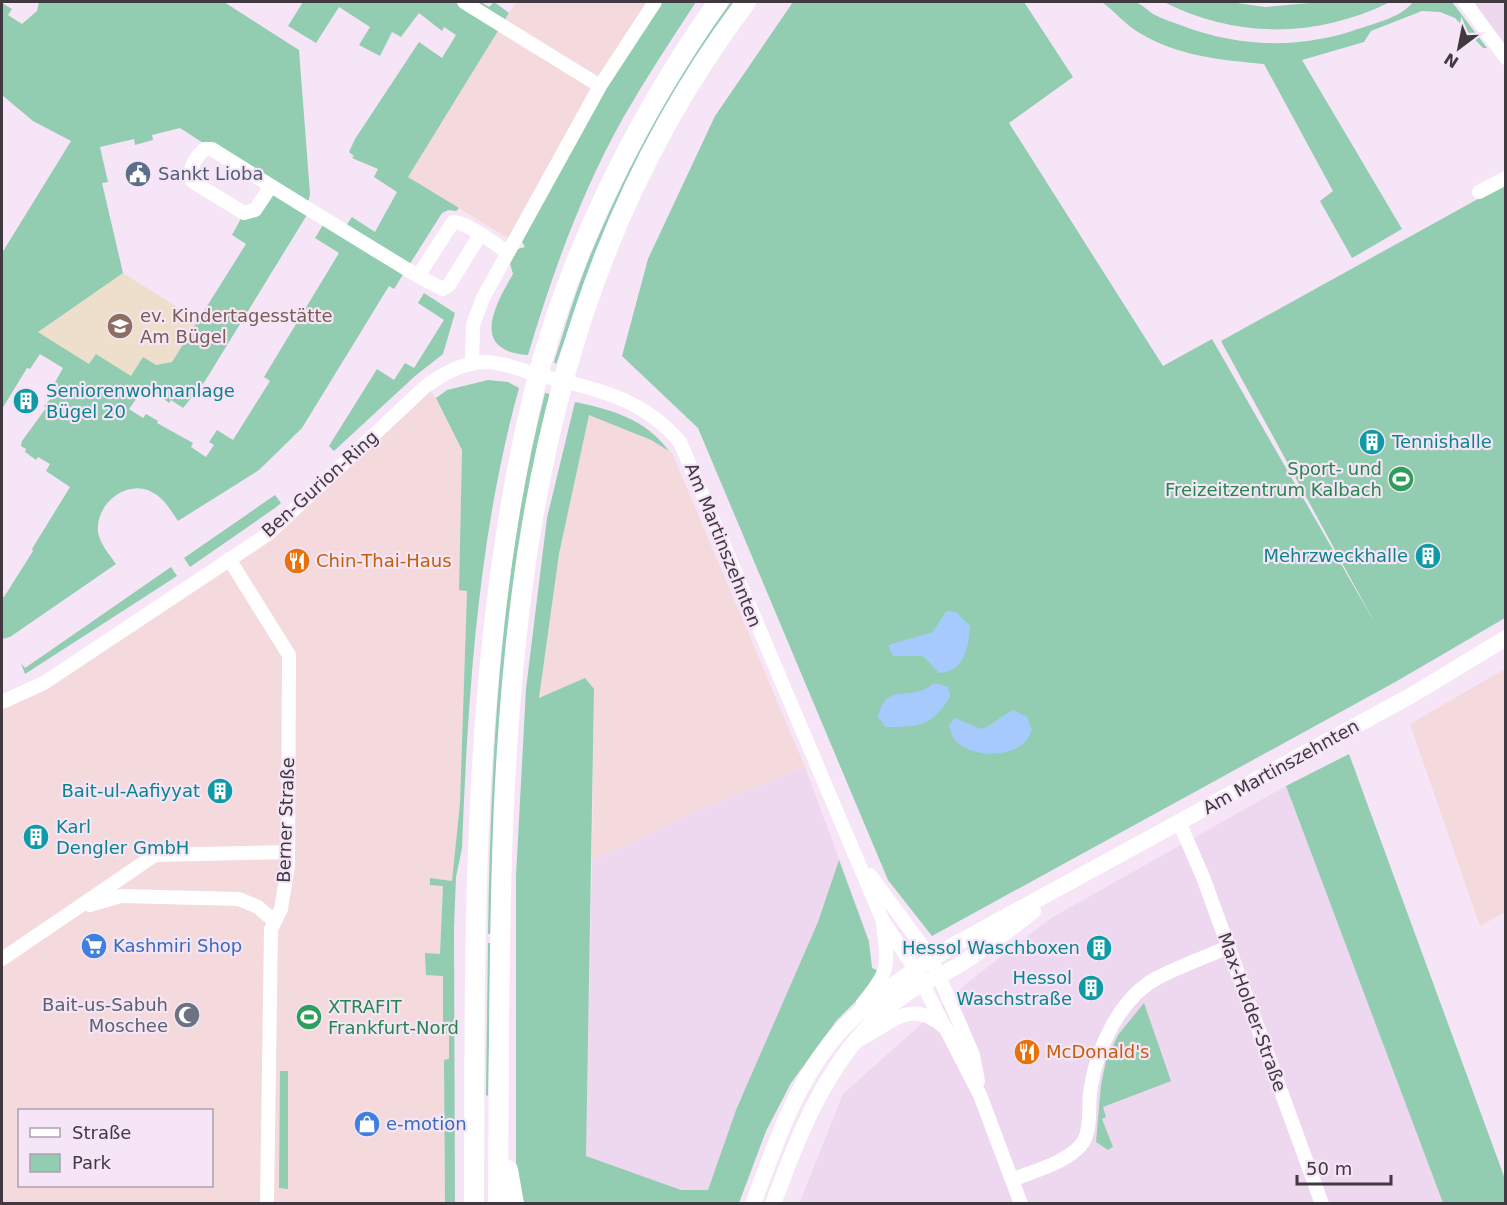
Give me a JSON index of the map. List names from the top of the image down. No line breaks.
{"streets":{"main road":["Am Martinszehnten"],"street":["Ben-Gurion-Ring","Berner Straße","Max-Holder-Straße"]},"crossings":[["Ben-Gurion-Ring","Am Martinszehnten"],["Ben-Gurion-Ring","Berner Straße"],["Am Martinszehnten","Max-Holder-Straße"]],"places":{"public building":["Sankt Lioba"],"school or university":["ev. Kindertagesstätte Am Bügel"],"building":["Seniorenwohnanlage Bügel 20","Tennishalle","Mehrzweckhalle","Bait-ul-Aafiyyat","Karl Dengler GmbH","Hessol Waschboxen","Hessol Waschstraße"],"sports":["Sport- und Freizeitzentrum Kalbach","XTRAFIT Frankfurt-Nord"],"restaurant":["Chin-Thai-Haus","McDonald's"],"supermarket":["Kashmiri Shop"],"mosque":["Bait-us-Sabuh Moschee"],"shop":["e-motion"]},"legend":["Straße","Park"],"scale_bar":"50 m","north":"bottom left"}
